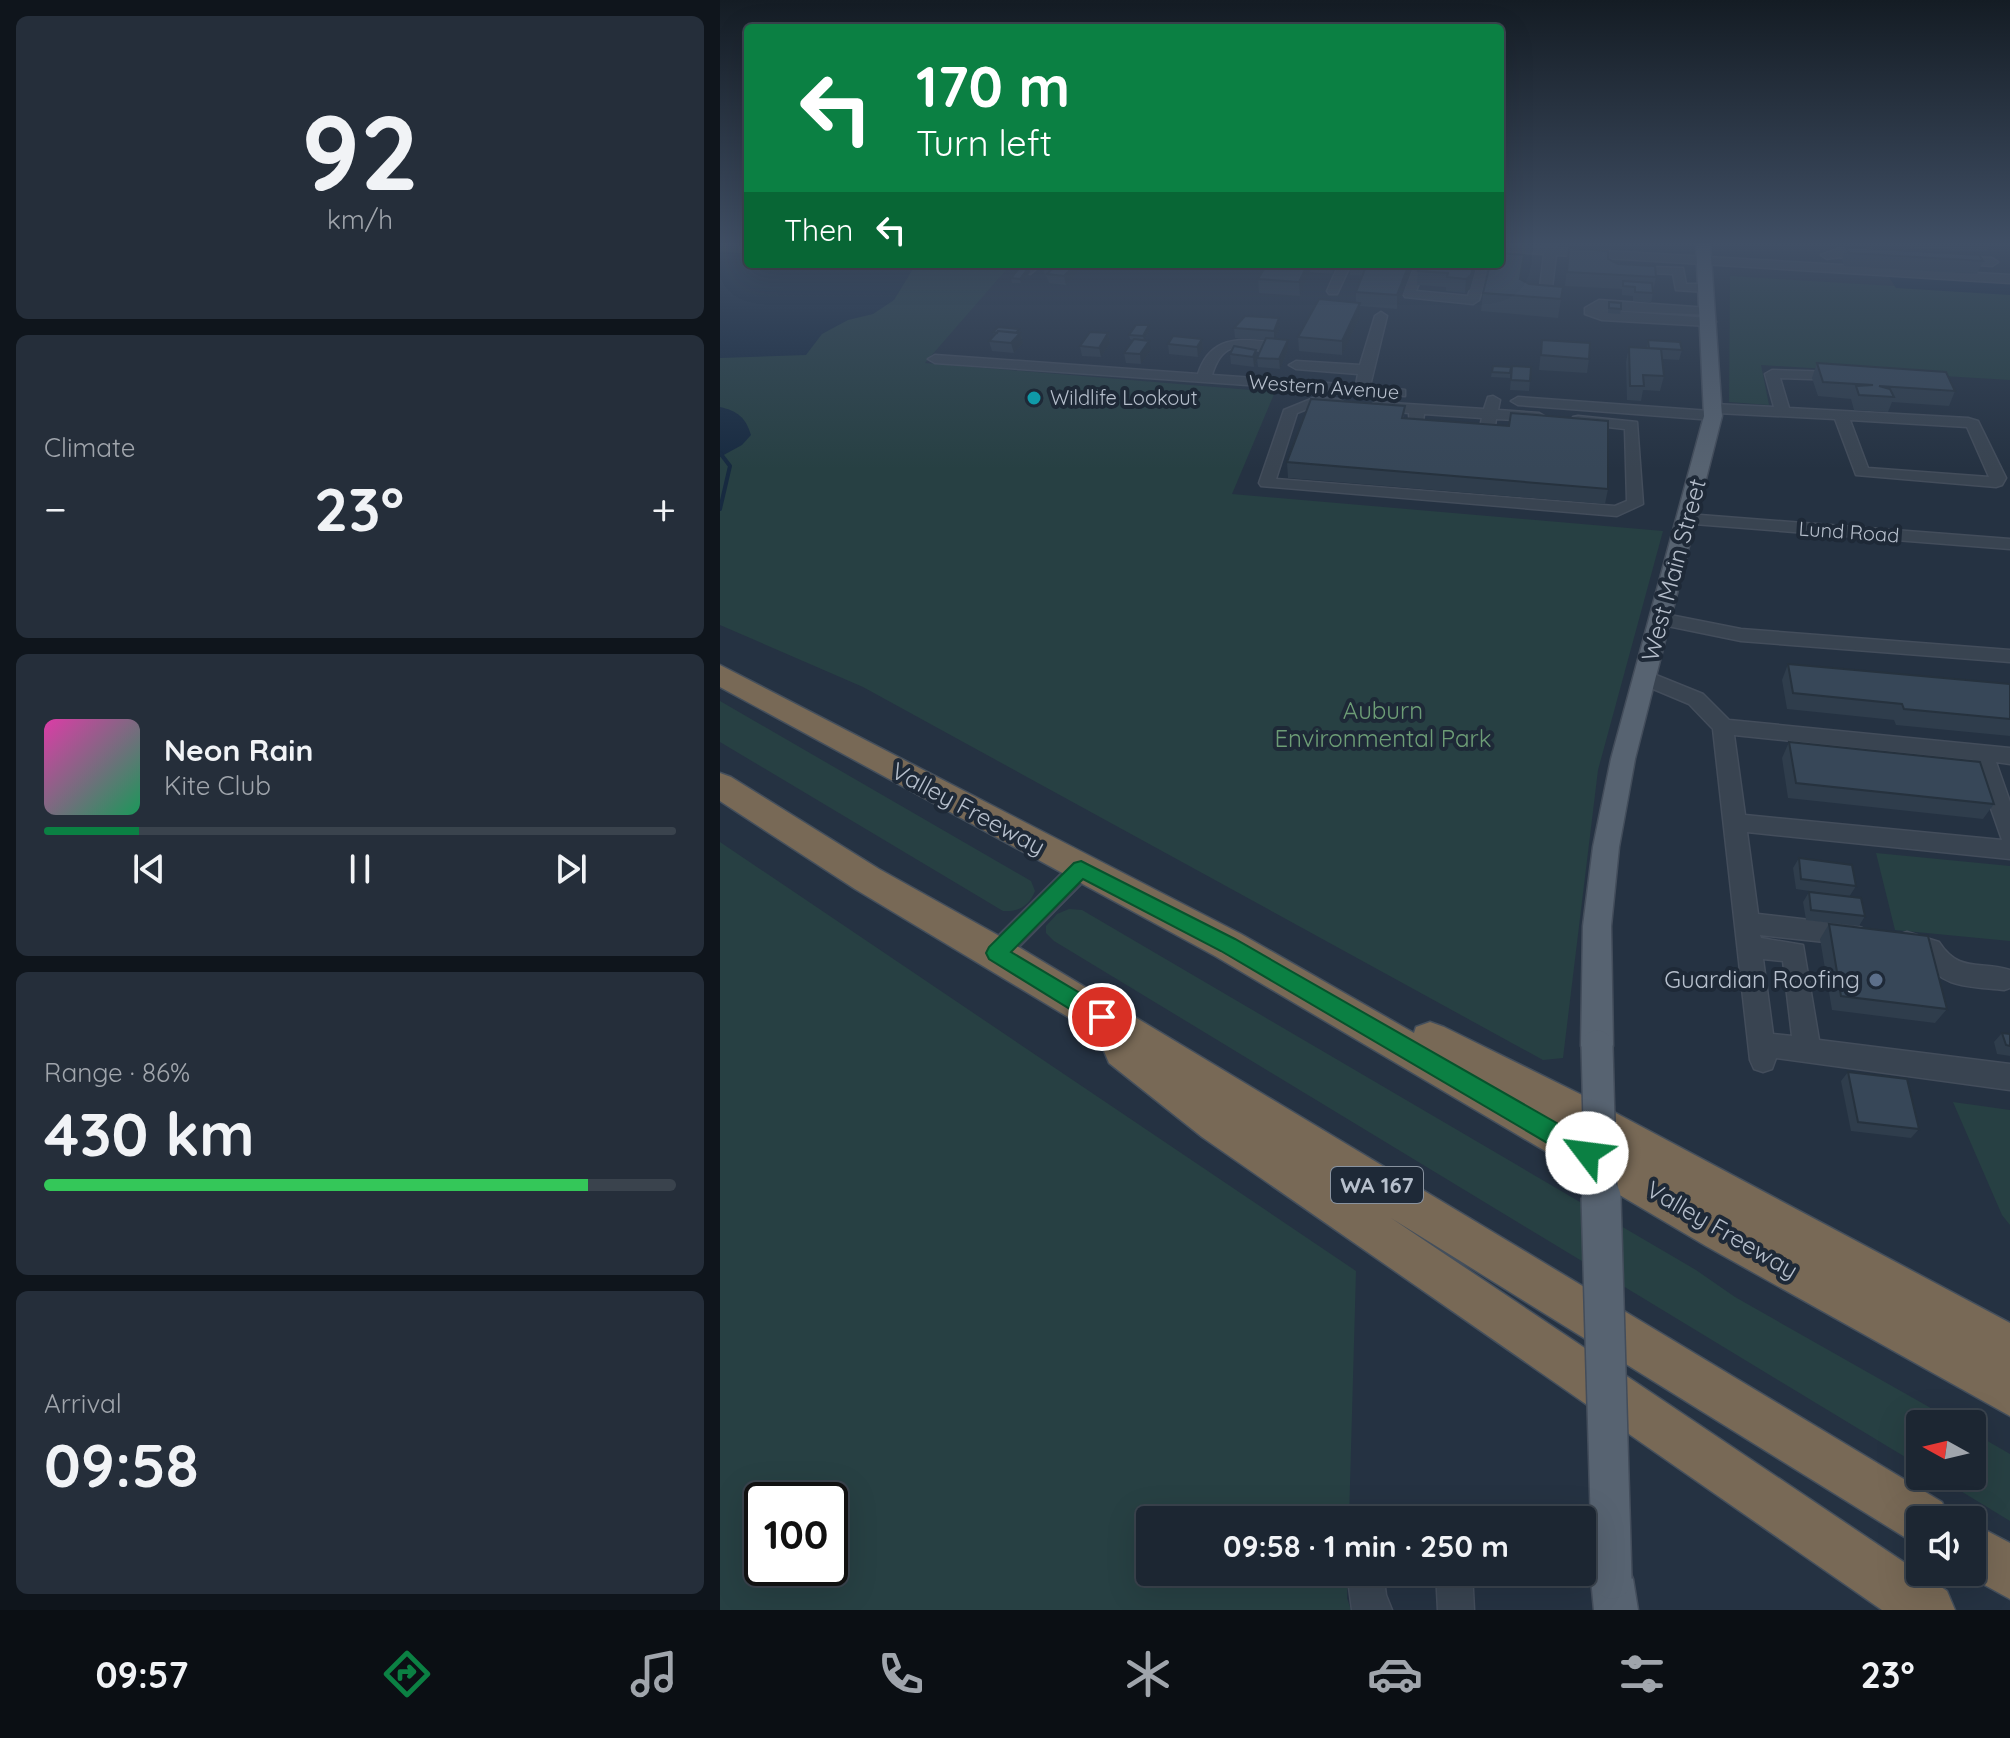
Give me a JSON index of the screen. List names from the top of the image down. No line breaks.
{"streets":{"highway":["Valley Freeway","WA 167"],"main road":["West Main Street"],"street":["Western Avenue","Lund Road"]},"crossings":[["Western Avenue","West Main Street"],["Lund Road","West Main Street"]],"parks":["Auburn Environmental Park"],"places":["Wildlife Lookout","Guardian Roofing"],"north":"left","page":{"tile":[["92","km/h"],"Climate",["Range · 86%","430 km"],["Arrival","09:58"]],"turn":["170 m","Turn left"],"then":"Then","heat":["−","23°","+"],"song":["Neon Rain","Kite Club"],"limit":"100","trip":"09:58 · 1 min · 250 m","tabs":["09:57","23°"]}}
